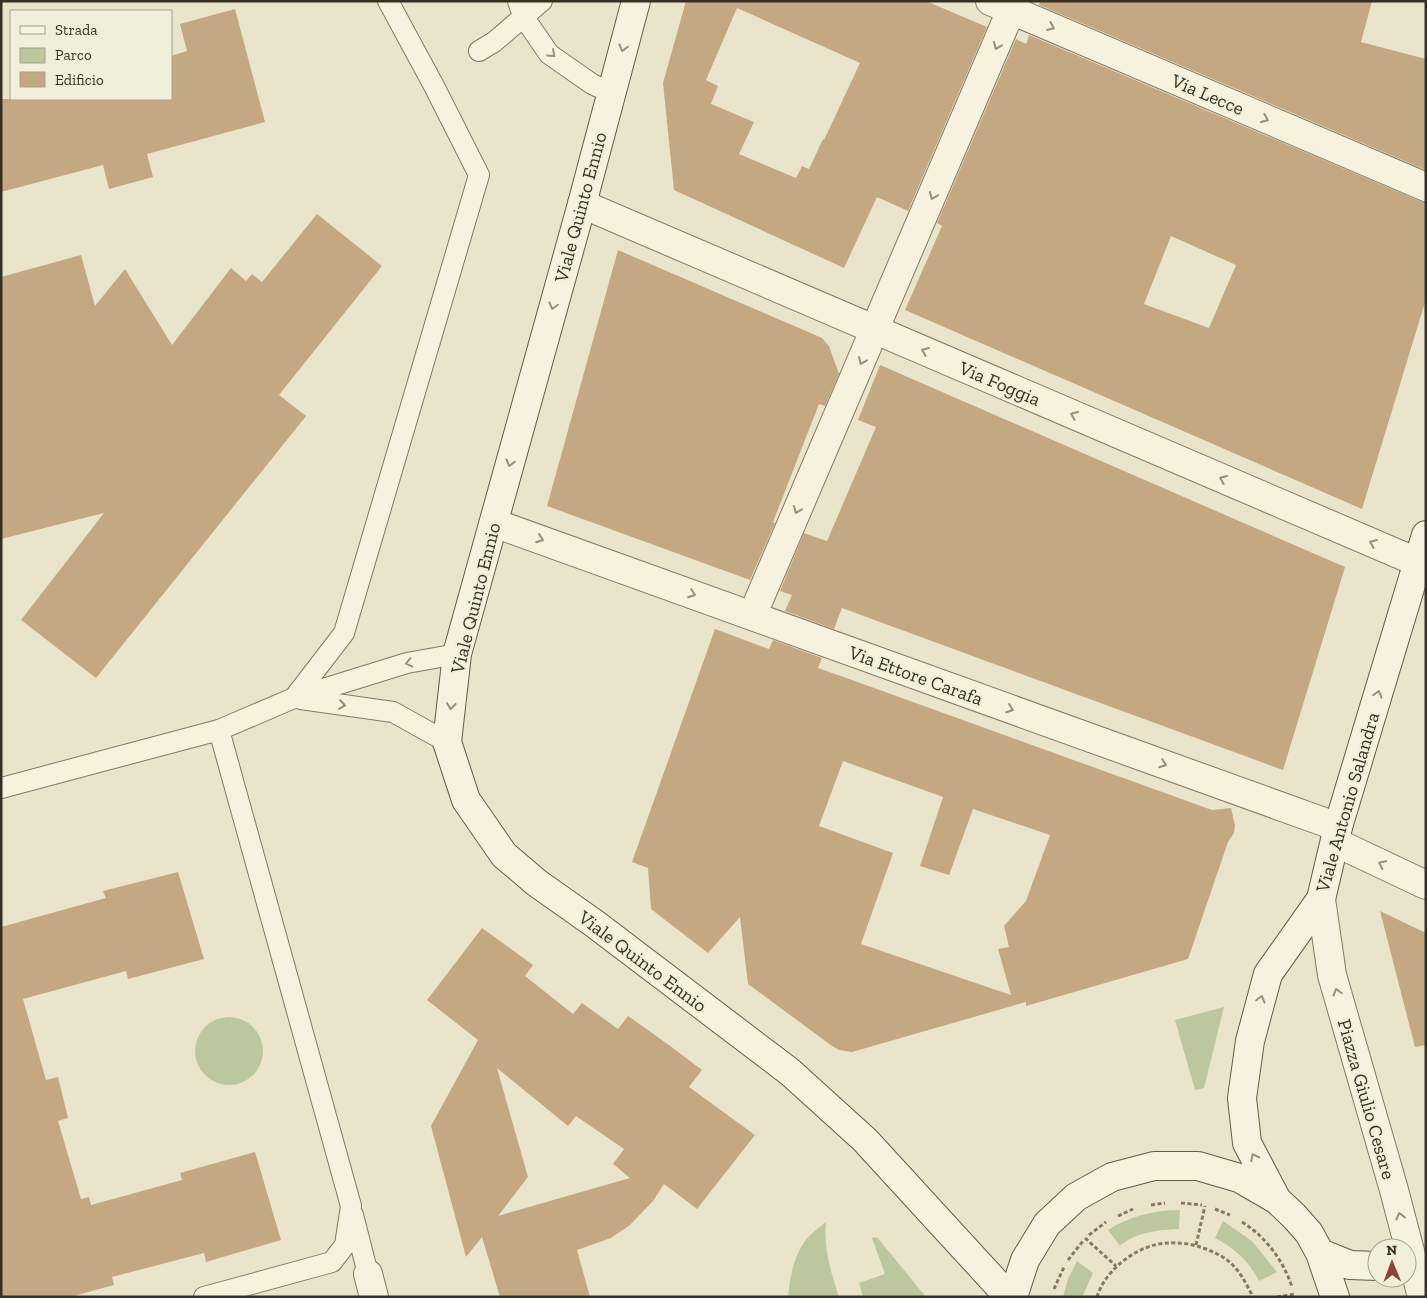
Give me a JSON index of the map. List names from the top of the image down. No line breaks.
{"streets":{"street":["Via Lecce","Viale Quinto Ennio","Via Foggia","Via Ettore Carafa","Viale Antonio Salandra","Piazza Giulio Cesare"]},"crossings":[["Viale Quinto Ennio","Via Foggia"],["Viale Quinto Ennio","Via Ettore Carafa"],["Via Foggia","Viale Antonio Salandra"],["Via Ettore Carafa","Viale Antonio Salandra"],["Viale Antonio Salandra","Piazza Giulio Cesare"]],"one_way":["Via Lecce","Via Foggia","Viale Antonio Salandra","Piazza Giulio Cesare"],"legend":["Strada","Parco","Edificio"],"north":"top"}
